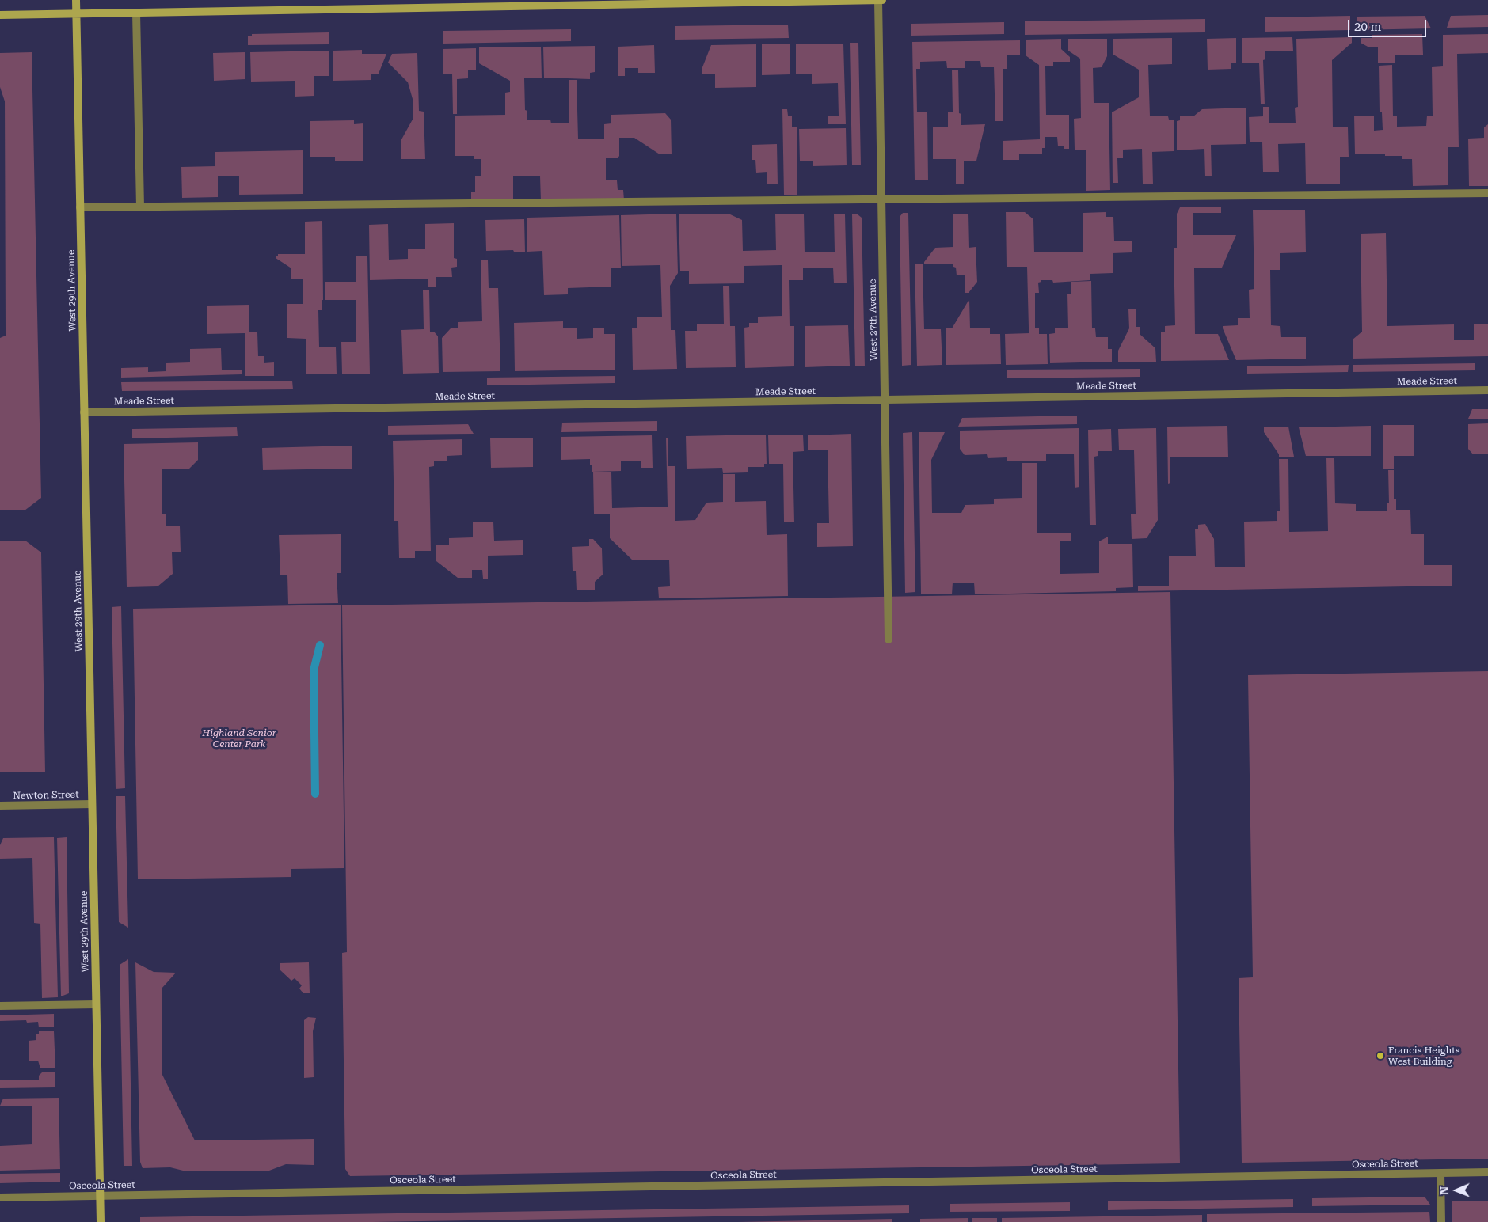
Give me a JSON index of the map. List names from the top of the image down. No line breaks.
{"streets":{"street":["West 29th Avenue","West 27th Avenue","Meade Street","Newton Street","Osceola Street"]},"crossings":[["West 29th Avenue","Meade Street"],["West 29th Avenue","Newton Street"],["West 29th Avenue","Osceola Street"],["West 27th Avenue","Meade Street"]],"parks":["Highland Senior Center Park"],"places":["Francis Heights West Building"],"scale_bar":"20 m","north":"left"}
